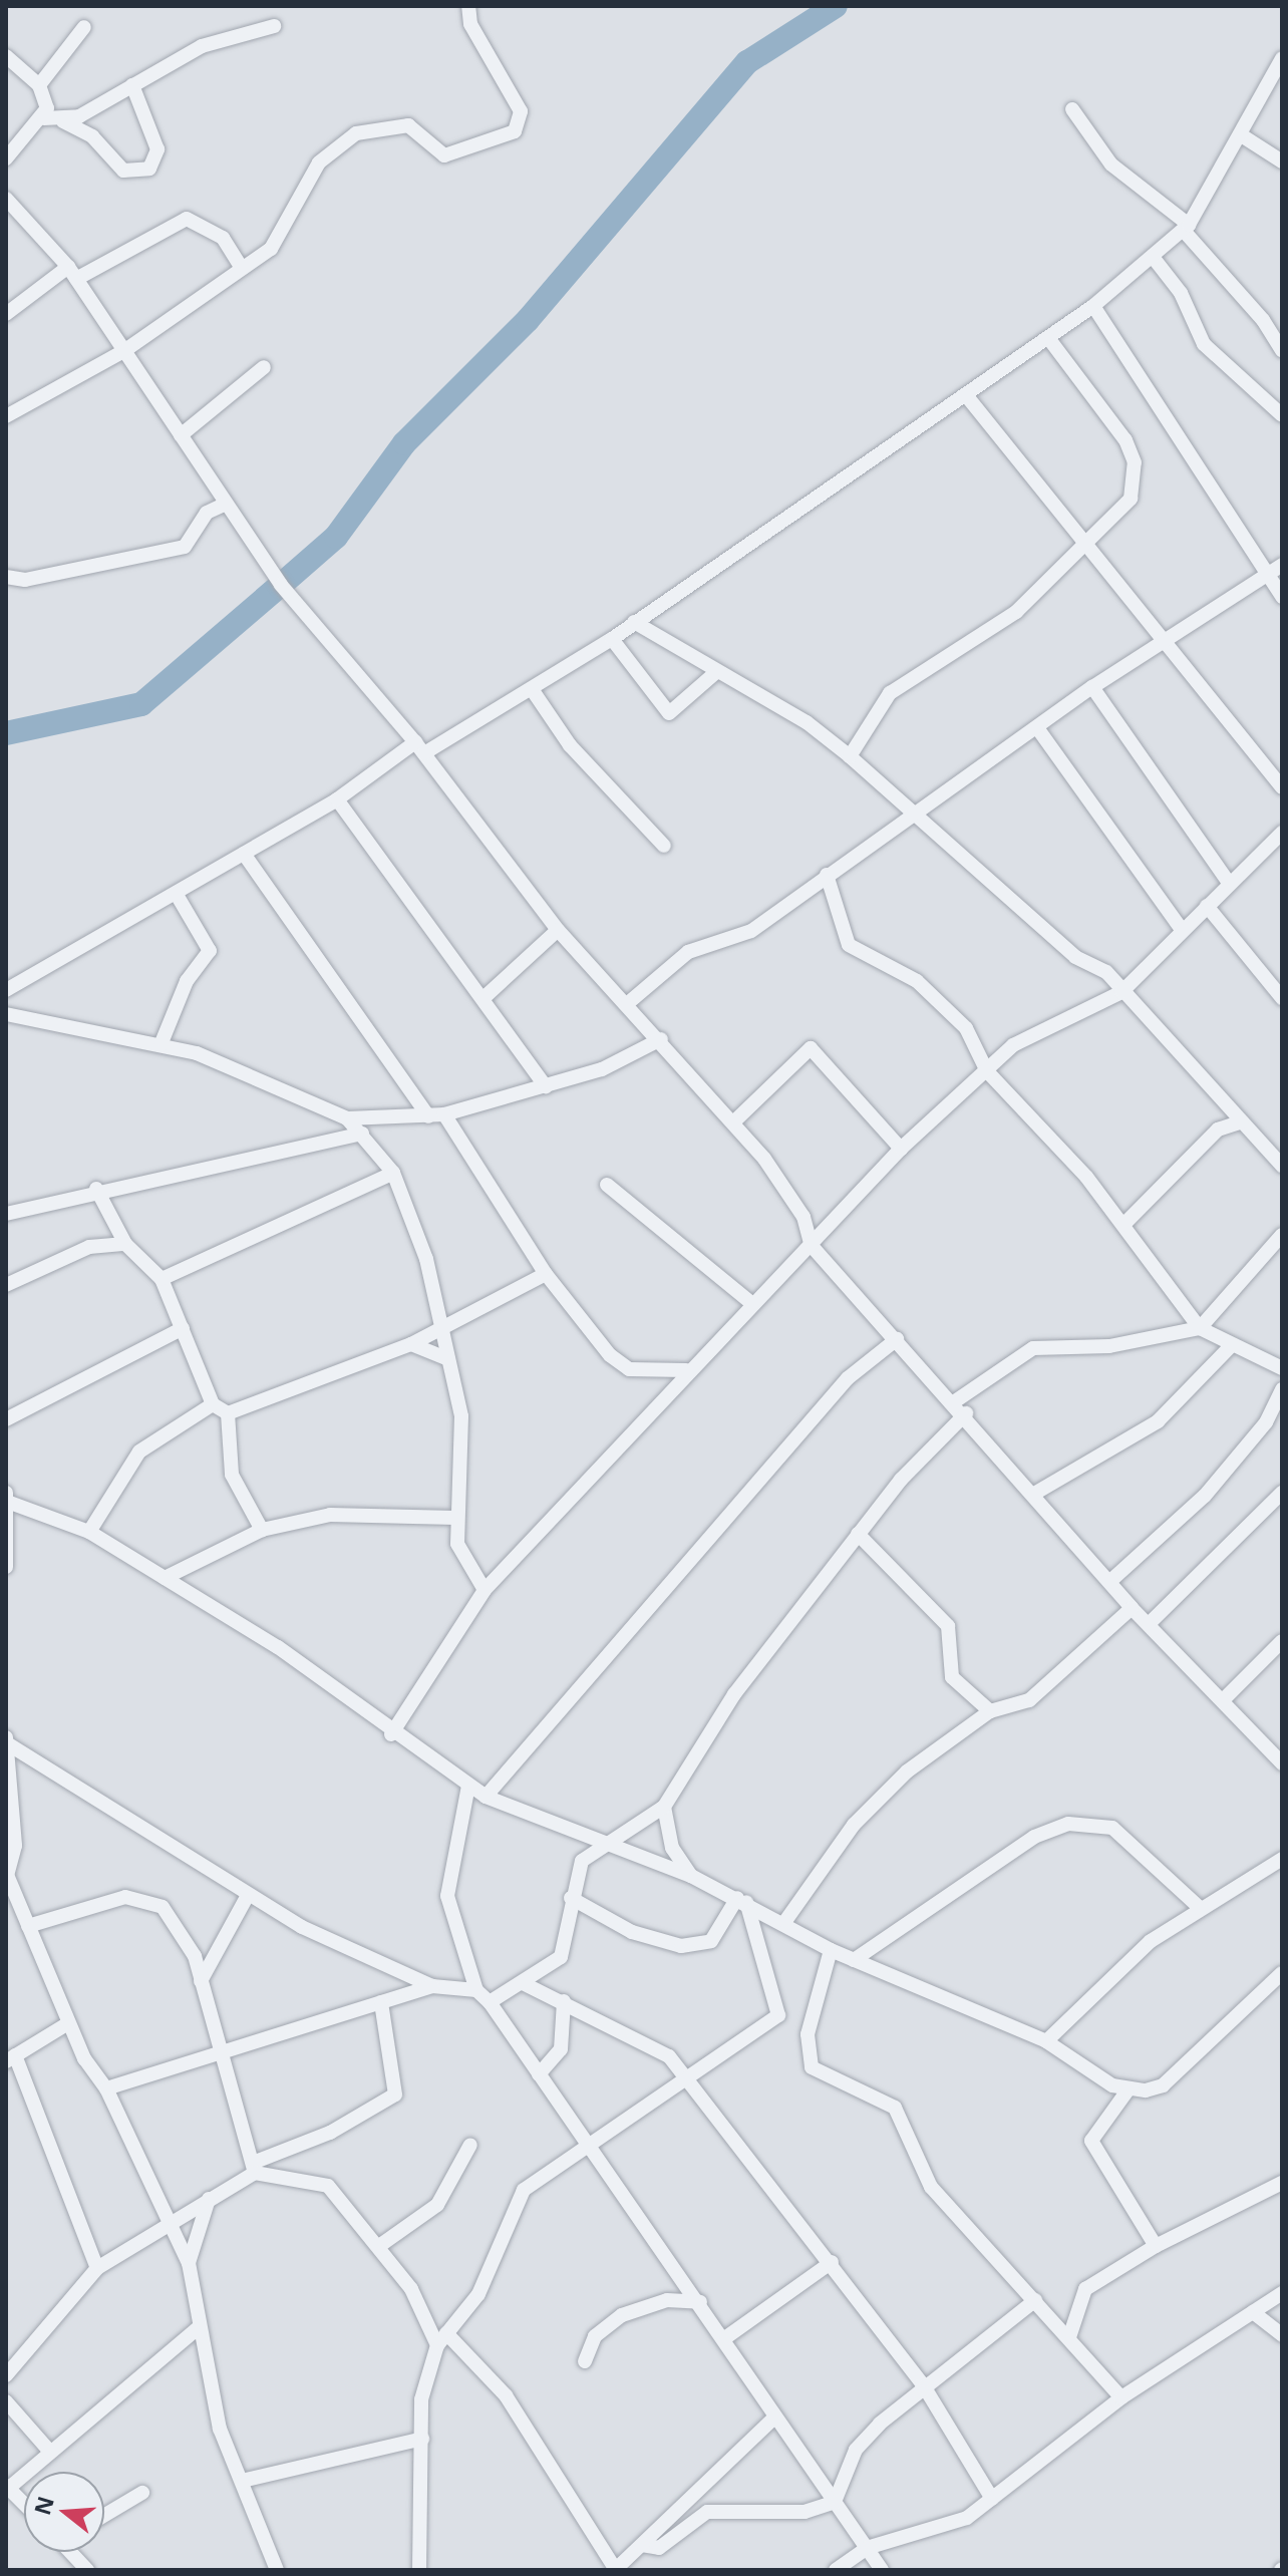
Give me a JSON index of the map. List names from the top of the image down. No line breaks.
{"north":"left"}
